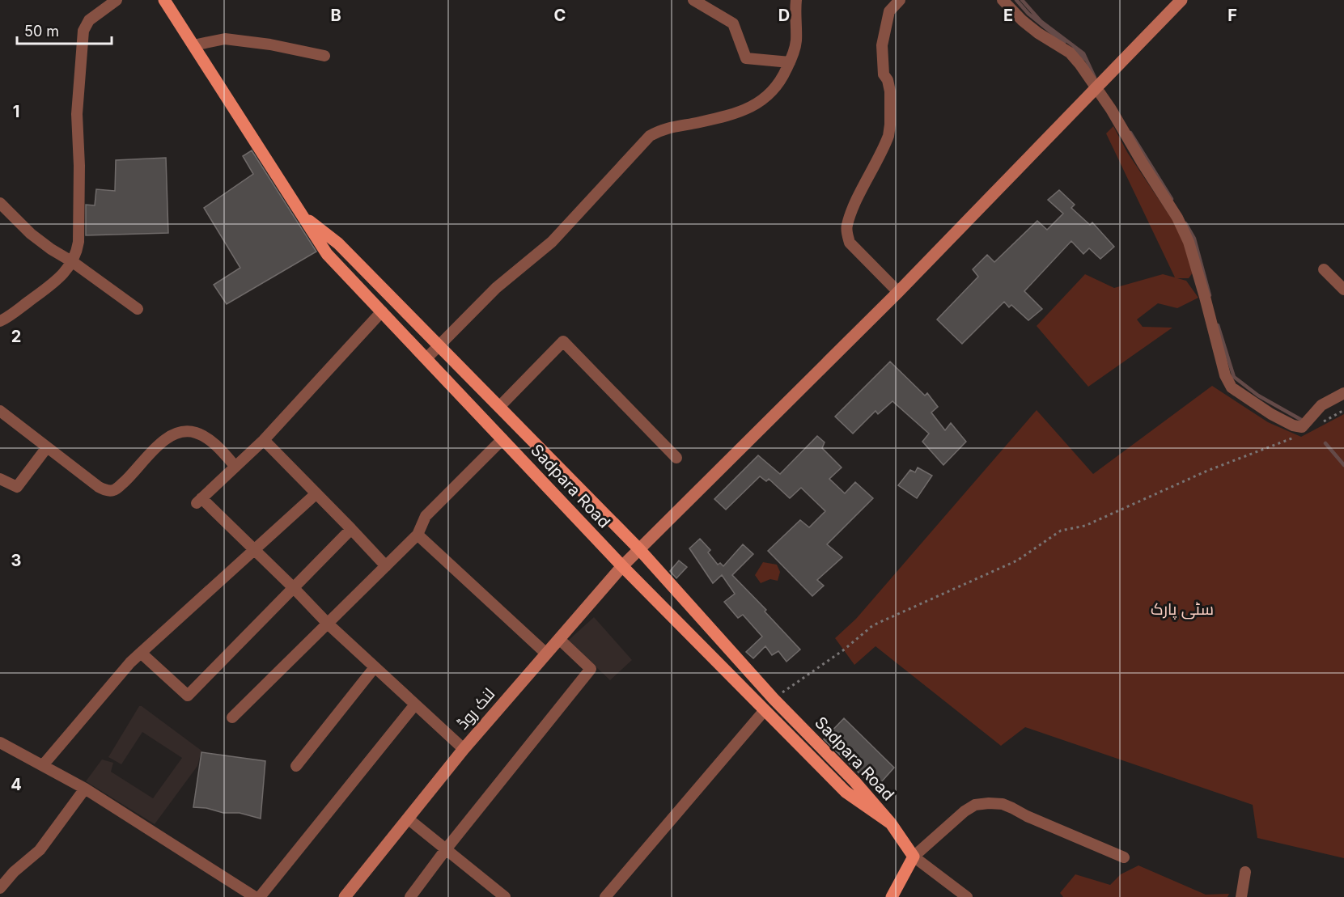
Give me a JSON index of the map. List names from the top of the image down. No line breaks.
{"streets":{"main road":["Sadpara Road","لنک روڈ"]},"crossings":[["Sadpara Road","لنک روڈ"]],"parks":["سٹی پارک"],"scale_bar":"50 m","grid":{"columns":["B","C","D","E","F"],"rows":["1","2","3","4"]}}
